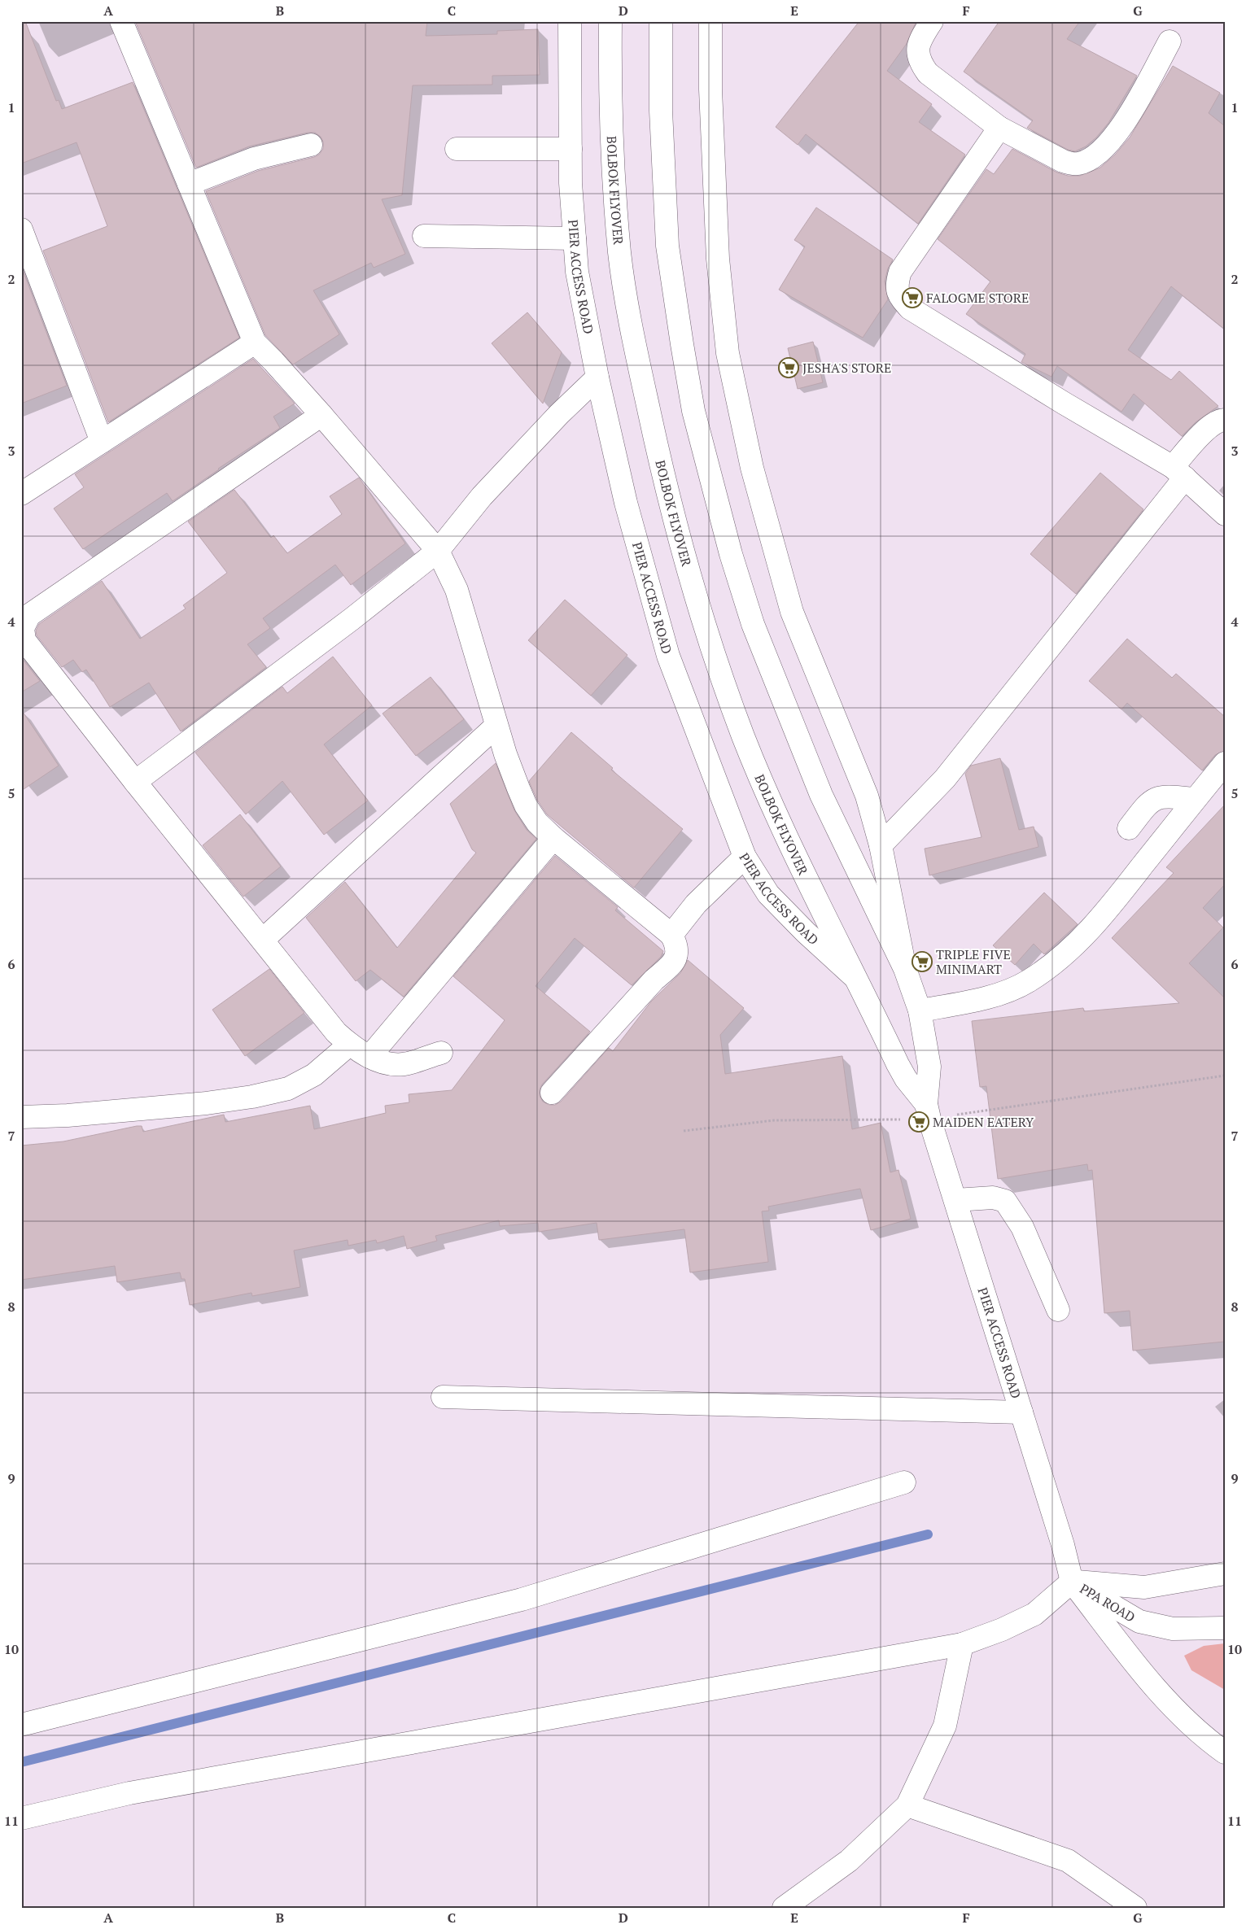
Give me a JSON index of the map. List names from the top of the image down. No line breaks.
{"streets":{"main road":["BOLBOK FLYOVER","PIER ACCESS ROAD","PPA ROAD"]},"crossings":[["BOLBOK FLYOVER","PIER ACCESS ROAD"],["PIER ACCESS ROAD","PPA ROAD"]],"places":{"supermarket":["FALOGME STORE","JESHA'S STORE","TRIPLE FIVE MINIMART","MAIDEN EATERY"]},"grid":{"columns":["A","B","C","D","E","F","G"],"rows":["1","2","3","4","5","6","7","8","9","10","11"]}}
